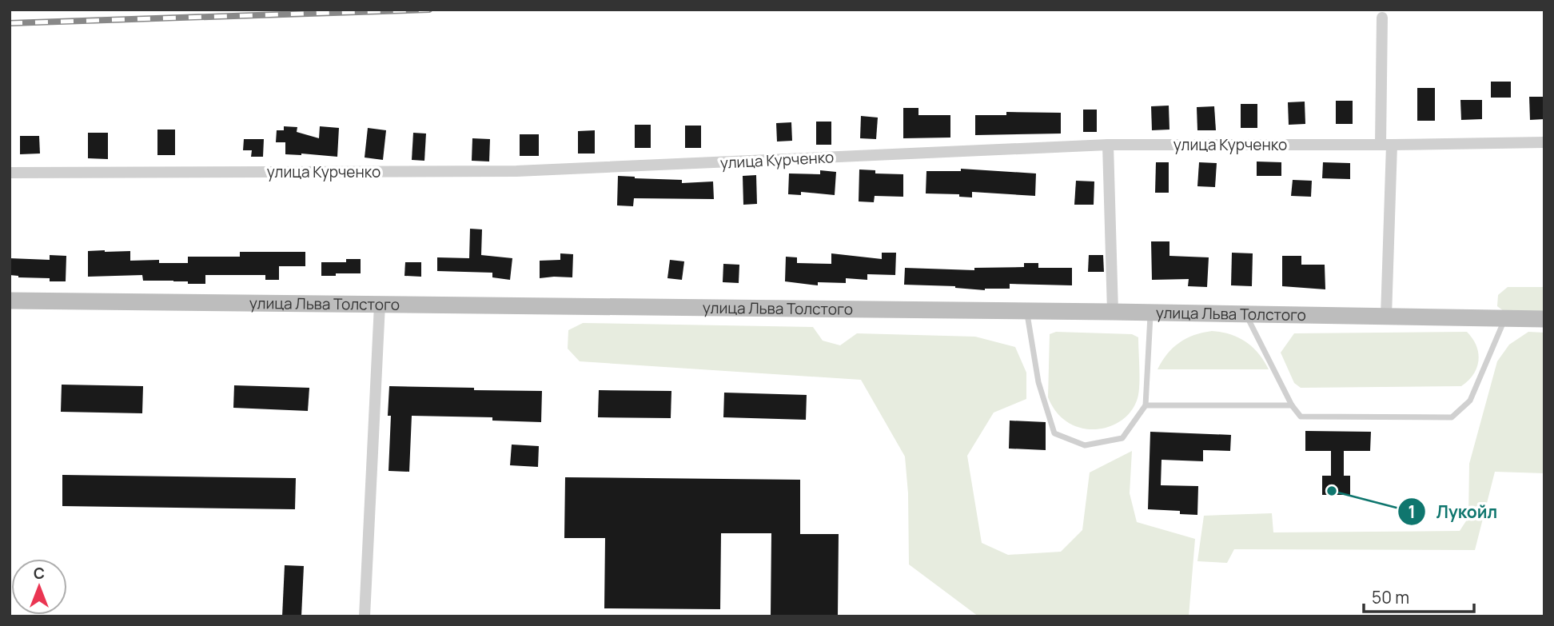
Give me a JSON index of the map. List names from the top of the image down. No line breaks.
{"streets":{"main road":["улица Льва Толстого"],"street":["улица Курченко"]},"places":["Лукойл"],"scale_bar":"50 m","north":"top"}
